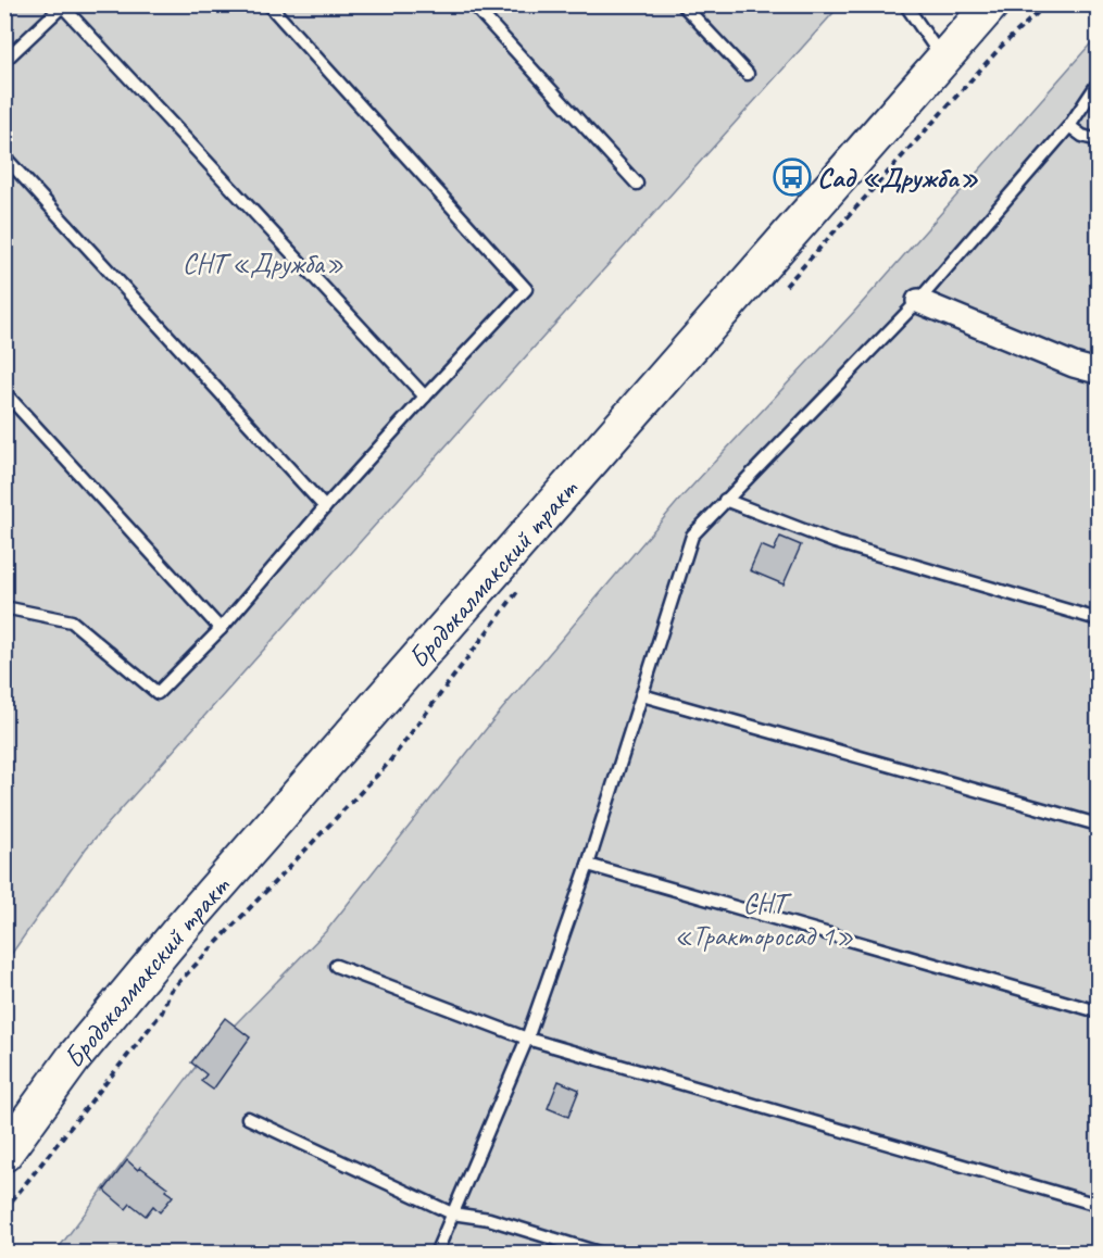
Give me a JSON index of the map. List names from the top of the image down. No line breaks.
{"streets":{"main road":["Бродокалмакский тракт"]},"parks":["СНТ «Дружба»","СНТ «Тракторосад 1»"],"places":{"bus stop":["Сад «Дружба»"]}}
